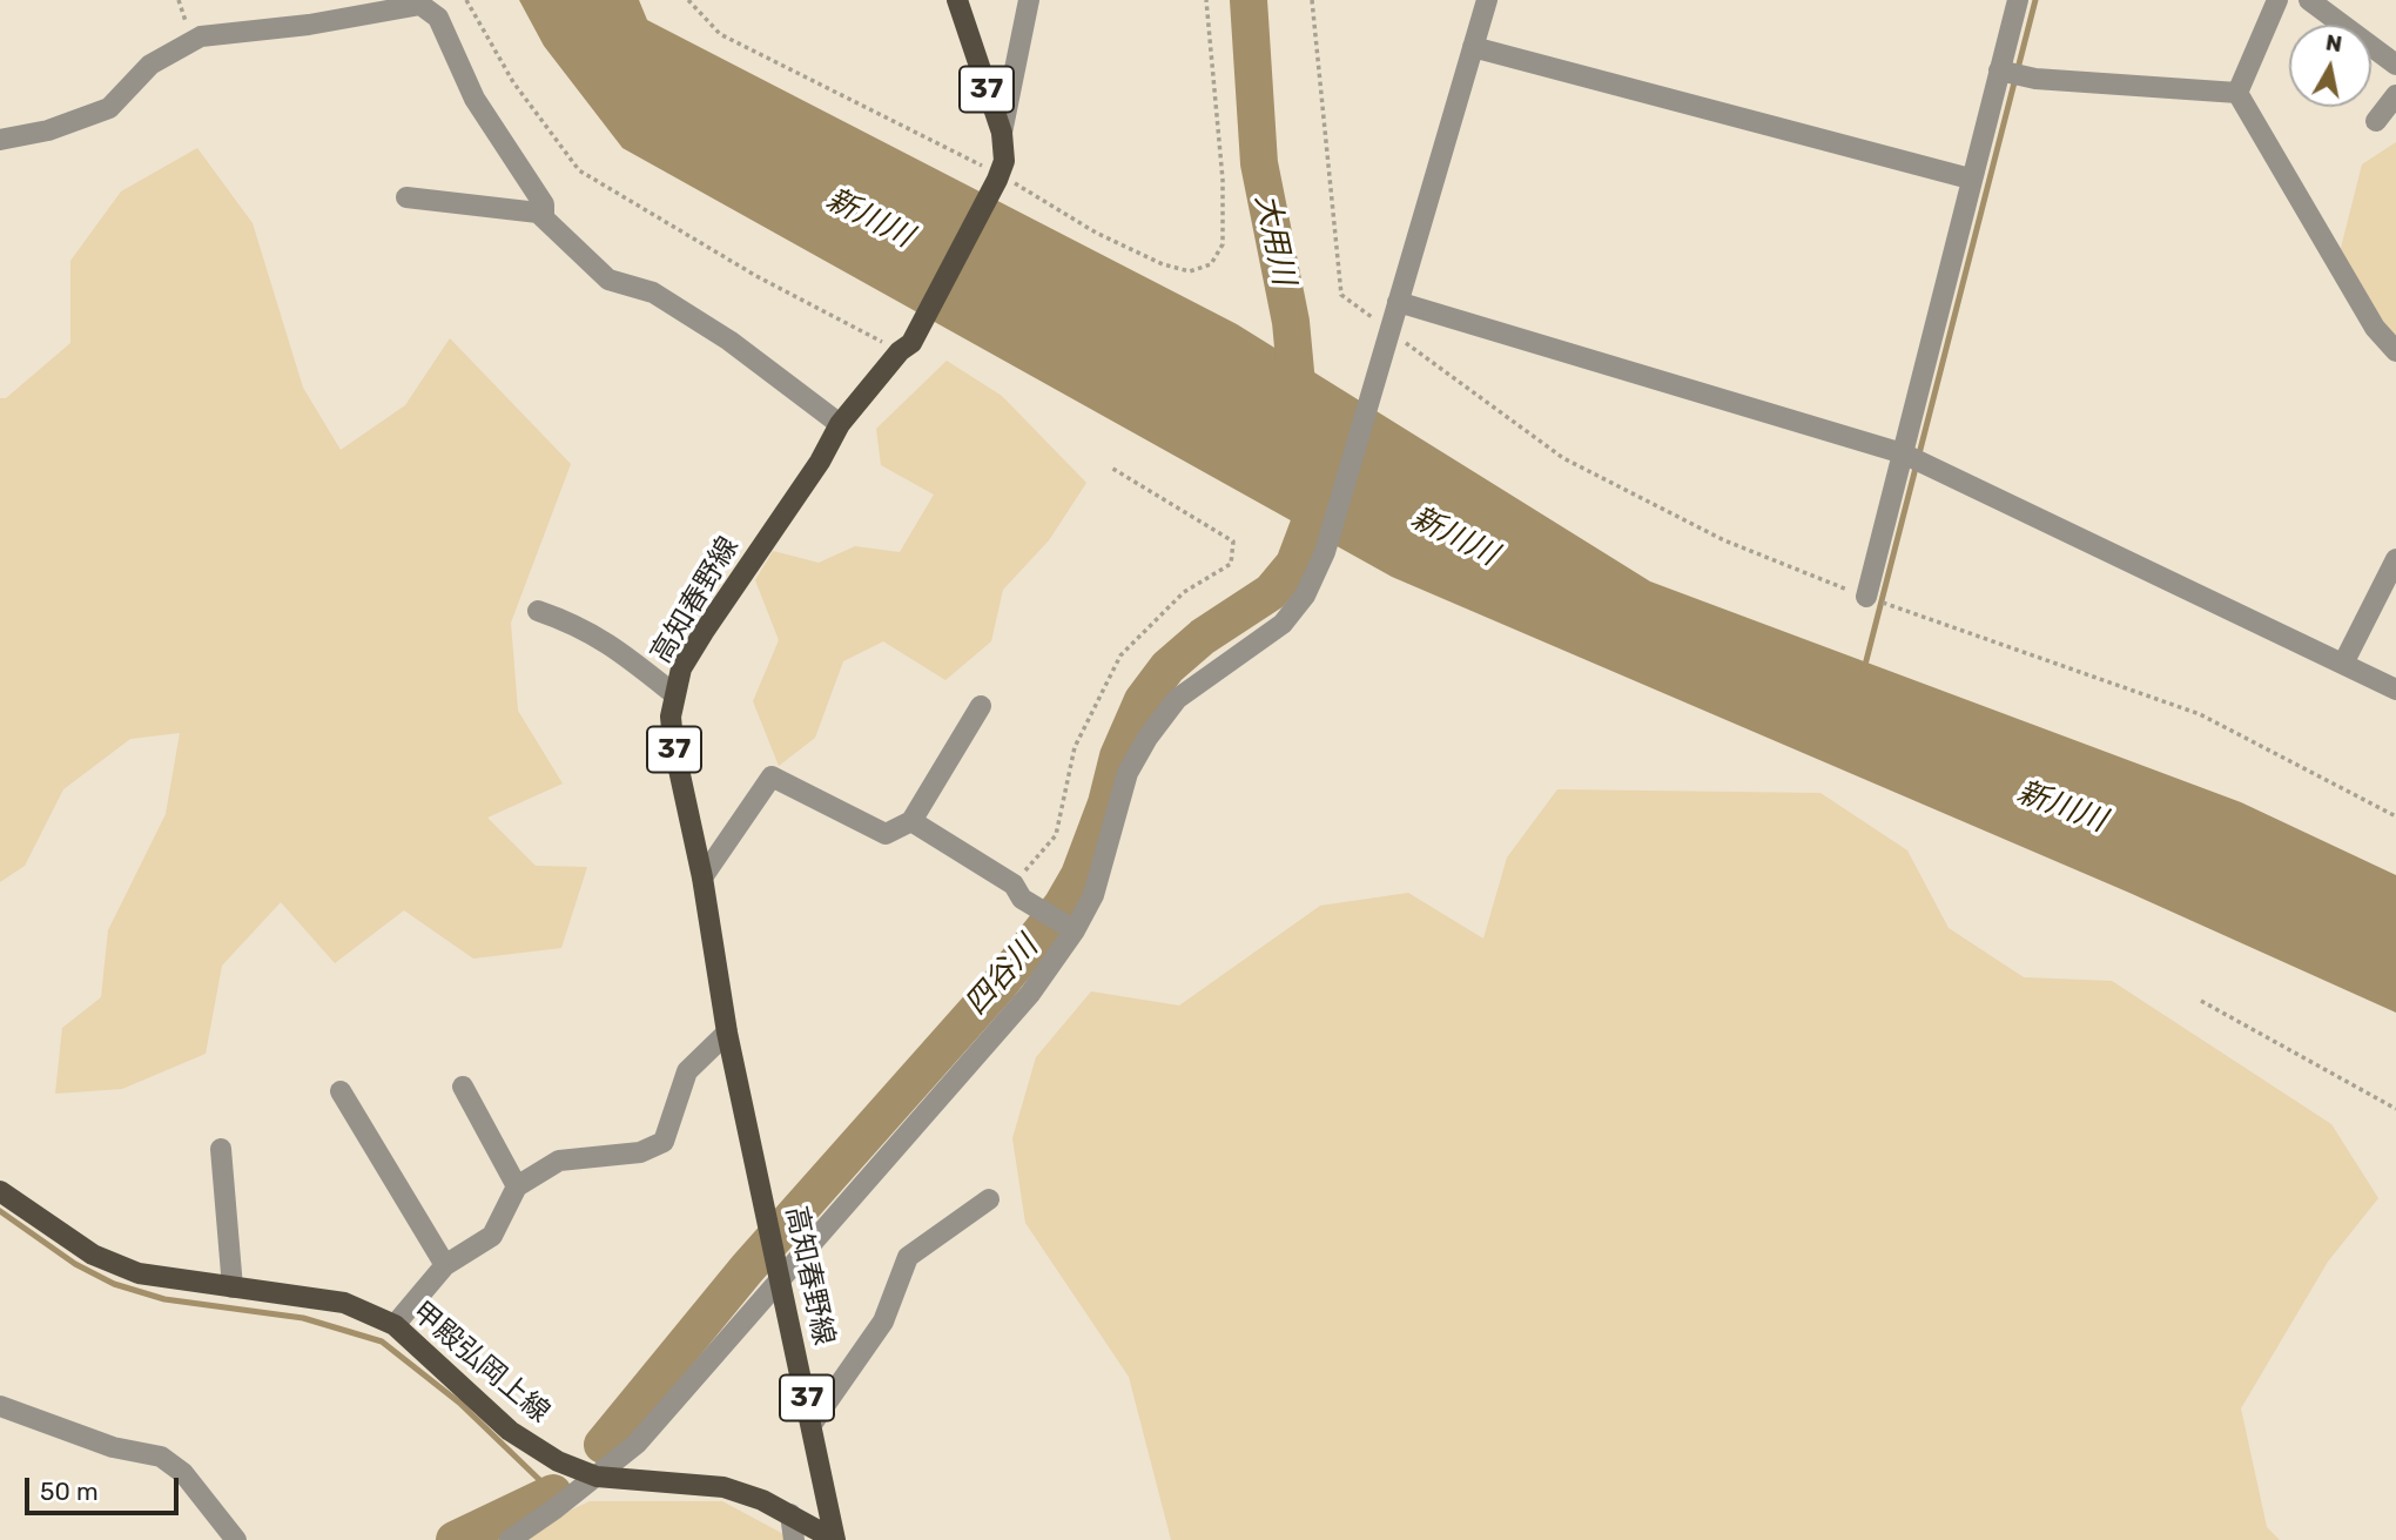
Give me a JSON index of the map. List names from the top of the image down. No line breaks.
{"streets":{"main road":["37","高知春野線","甲殿弘岡上線"]},"crossings":[["高知春野線","甲殿弘岡上線"]],"water":["新川川","大用川","四谷川"],"scale_bar":"50 m","north":"top"}
